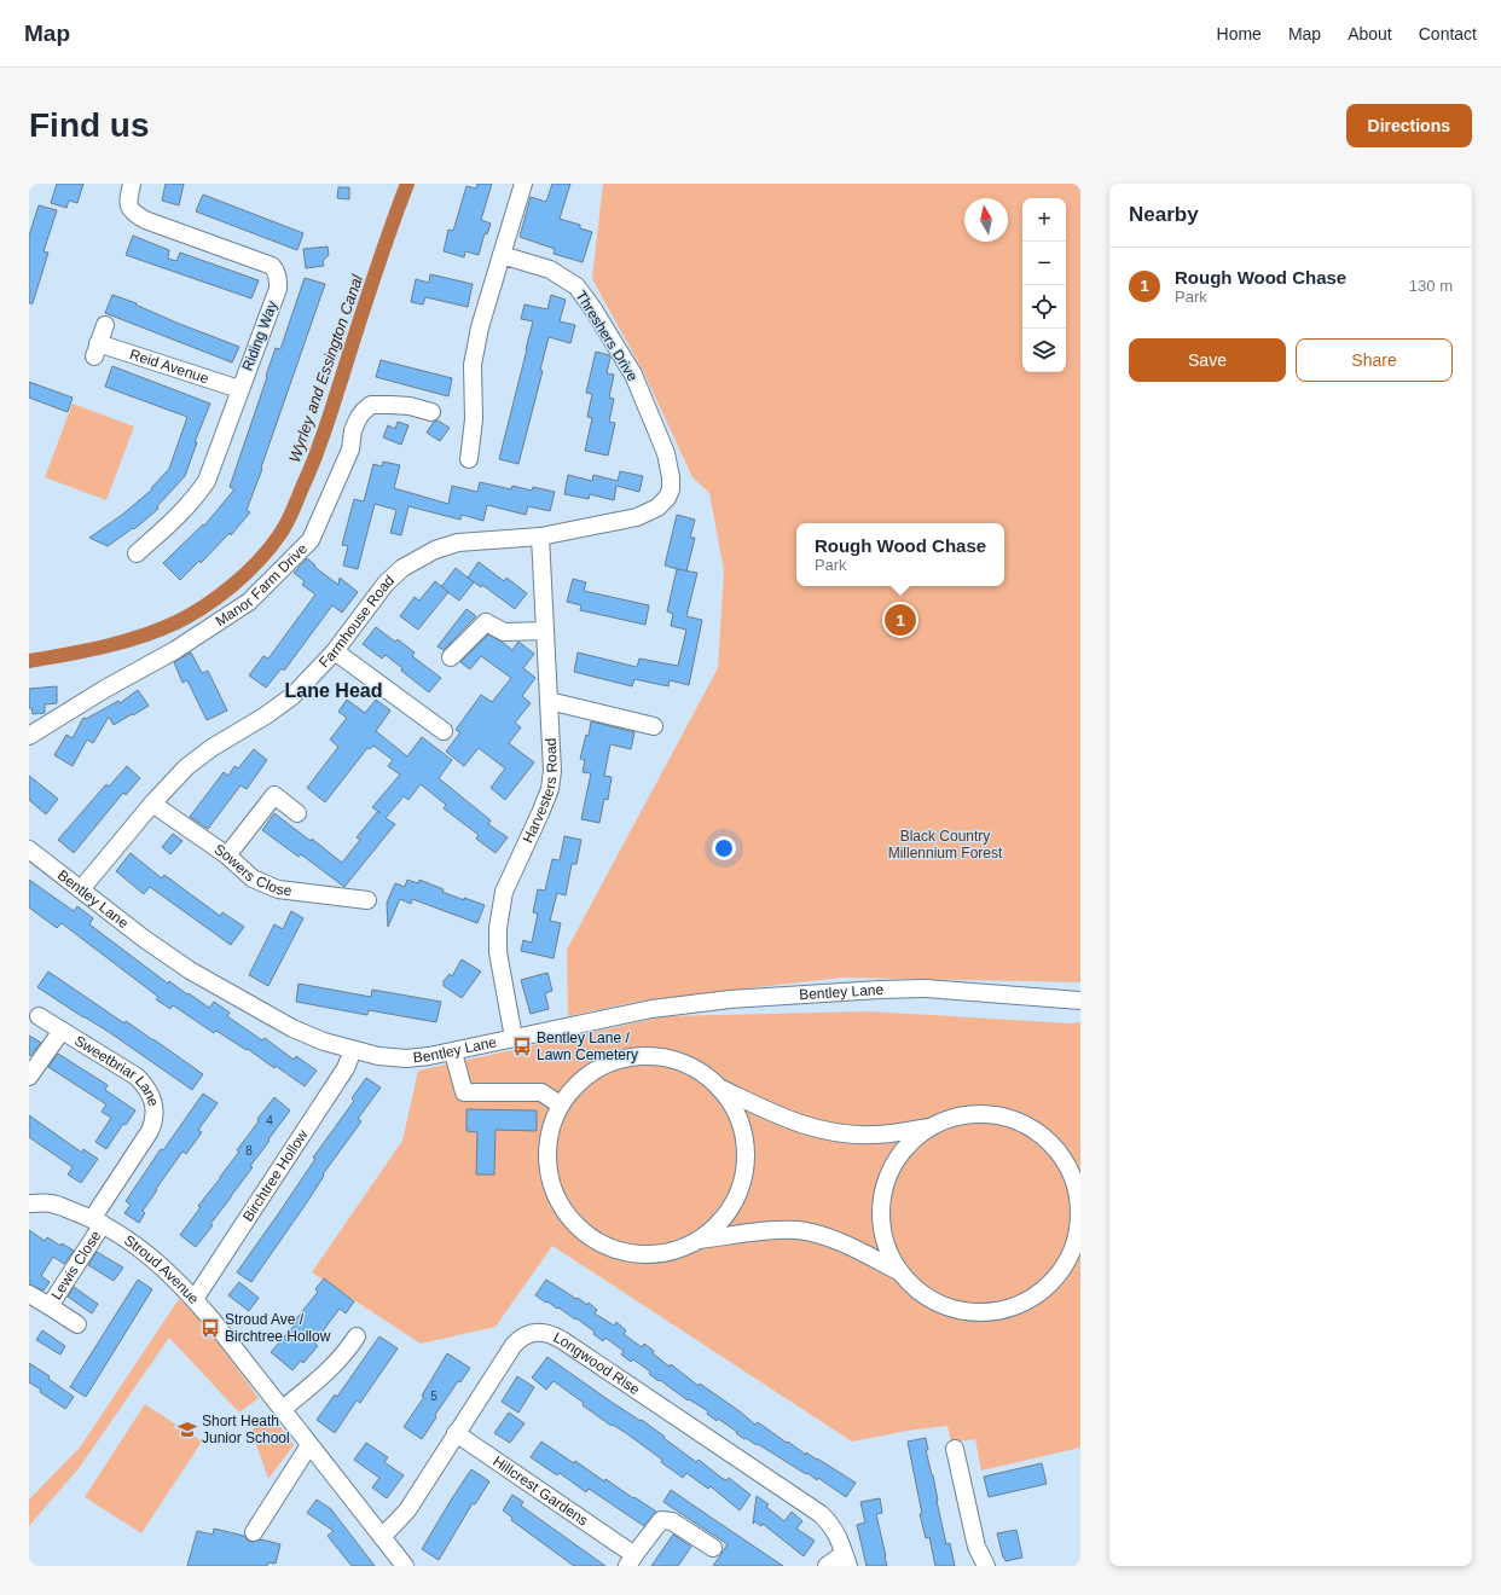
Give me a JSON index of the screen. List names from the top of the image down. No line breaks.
{"streets":{"street":["Riding Way","Threshers Drive","Reid Avenue","Manor Farm Drive","Farmhouse Road","Harvesters Road","Sowers Close","Bentley Lane","Sweetbriar Lane","Birchtree Hollow","Lewis Close","Stroud Avenue","Longwood Rise","Hillcrest Gardens"]},"crossings":[["Riding Way","Reid Avenue"],["Threshers Drive","Farmhouse Road"],["Farmhouse Road","Harvesters Road"],["Farmhouse Road","Sowers Close"],["Farmhouse Road","Bentley Lane"],["Harvesters Road","Bentley Lane"],["Bentley Lane","Birchtree Hollow"],["Sweetbriar Lane","Lewis Close"],["Sweetbriar Lane","Stroud Avenue"],["Birchtree Hollow","Stroud Avenue"],["Lewis Close","Stroud Avenue"],["Stroud Avenue","Longwood Rise"],["Longwood Rise","Hillcrest Gardens"]],"districts":["Lane Head"],"water":["Wyrley and Essington Canal"],"parks":["Black Country Millennium Forest"],"places":{"bus stop":["Bentley Lane / Lawn Cemetery","Stroud Ave / Birchtree Hollow"],"school or university":["Short Heath Junior School"]},"house_numbers":["4","8","5"],"north":"top","page":{"header":"Map","nav":["Home","Map","About","Contact"],"buttons":["Directions",["Save","Share"]],"title":"Find us","heading":"Nearby","map_buttons":["+","−"],"list":[{"mark":"1","name":"Rough Wood Chase","note":"Park","value":"130 m"}],"popup":["Rough Wood Chase","Park"],"pins":"1"}}
